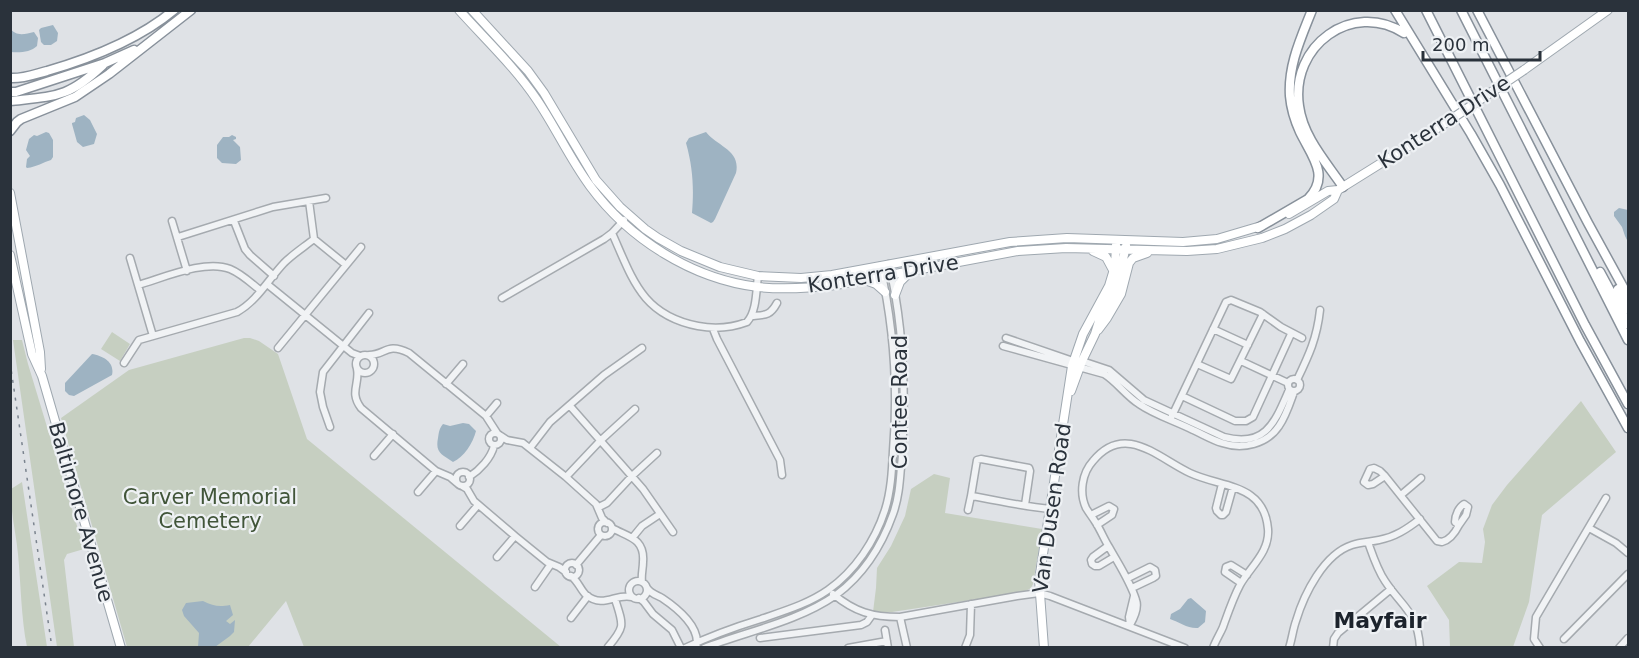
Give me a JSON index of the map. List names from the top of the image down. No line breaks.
{"streets":{"main road":["Konterra Drive","Van Dusen Road","Baltimore Avenue"],"street":["Contee Road"]},"crossings":[["Konterra Drive","Contee Road"],["Konterra Drive","Van Dusen Road"]],"districts":["Mayfair"],"parks":["Carver Memorial Cemetery"],"scale_bar":"200 m"}
